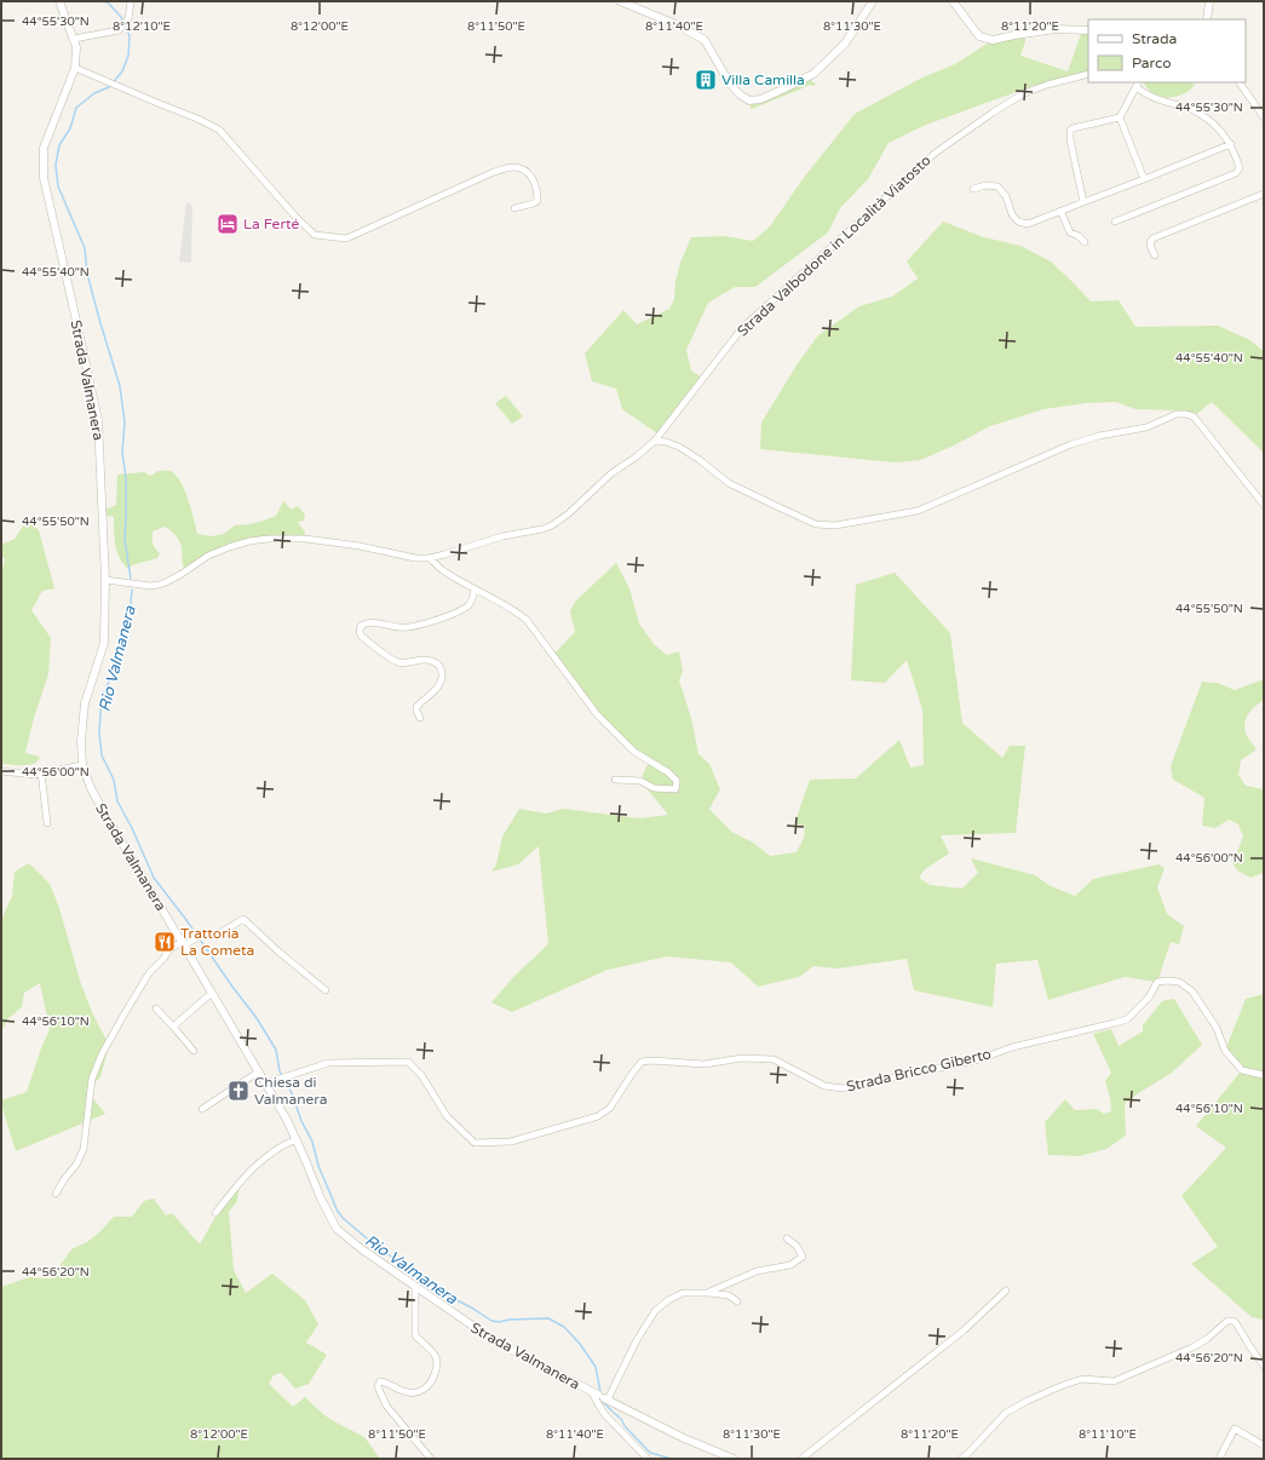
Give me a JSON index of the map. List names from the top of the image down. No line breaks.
{"streets":{"street":["Strada Valbodone in Località Viatosto","Strada Valmanera","Strada Bricco Giberto"]},"crossings":[["Strada Valbodone in Località Viatosto","Strada Valmanera"],["Strada Valmanera","Strada Bricco Giberto"]],"water":["Rio Valmanera"],"places":{"building":["Villa Camilla"],"hotel":["La Ferté"],"restaurant":["Trattoria La Cometa"],"church":["Chiesa di Valmanera"]},"legend":["Strada","Parco"],"coordinates":["44°55'30\"N","8°12'10\"E","8°12'00\"E","8°11'50\"E","8°11'40\"E","8°11'30\"E","8°11'20\"E","44°55'40\"N","44°55'50\"N","44°56'00\"N","44°56'10\"N","44°56'20\"N","8°11'10\"E"]}
